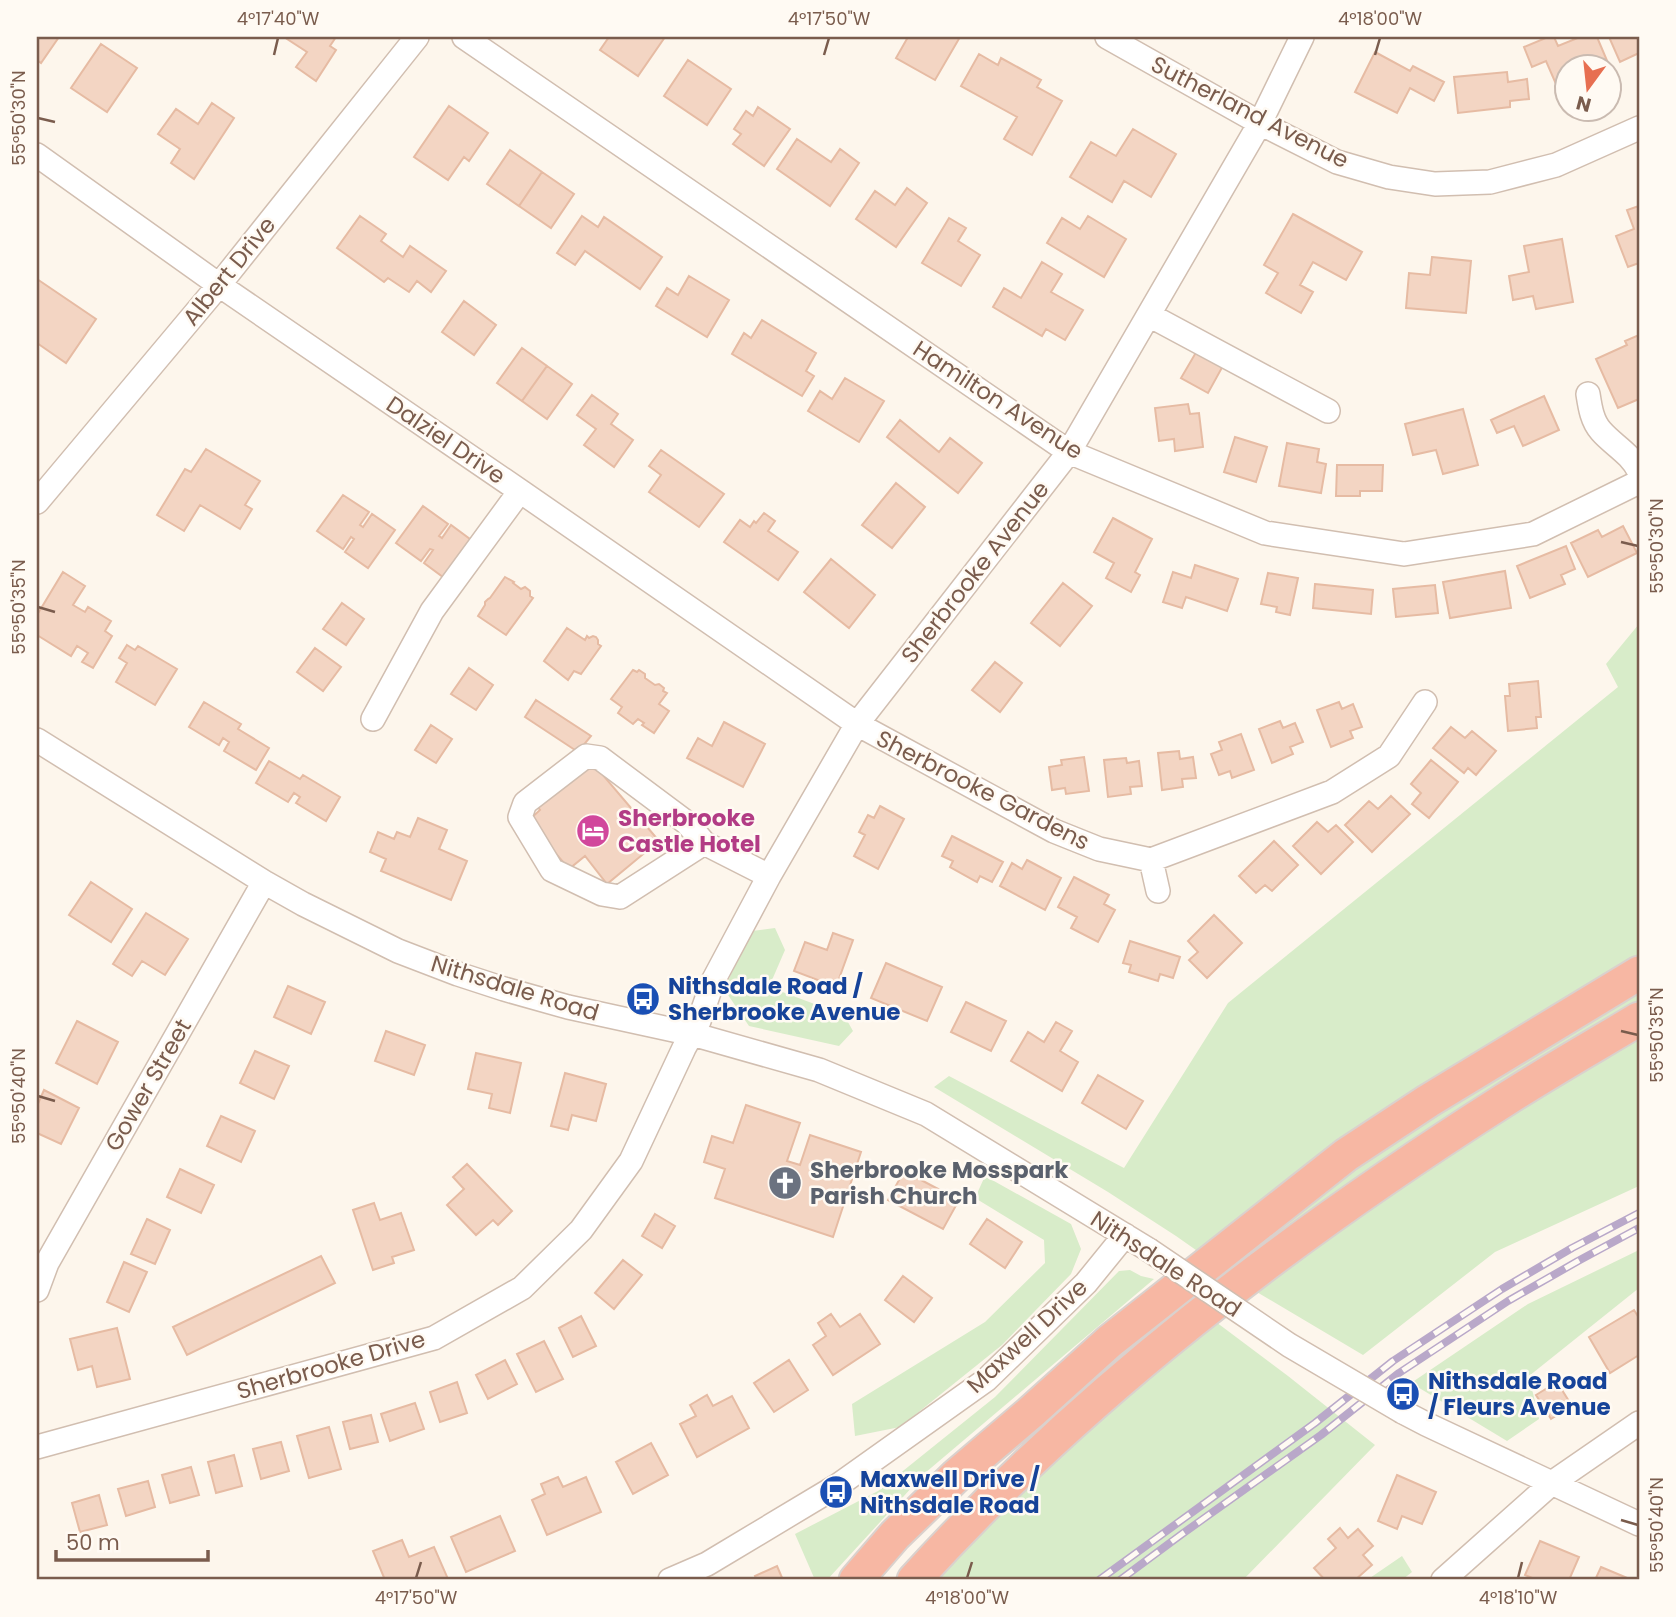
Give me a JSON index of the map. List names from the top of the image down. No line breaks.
{"streets":{"street":["Sutherland Avenue","Albert Drive","Hamilton Avenue","Dalziel Drive","Sherbrooke Avenue","Sherbrooke Gardens","Nithsdale Road","Gower Street","Maxwell Drive","Sherbrooke Drive"]},"crossings":[["Sutherland Avenue","Sherbrooke Avenue"],["Albert Drive","Dalziel Drive"],["Hamilton Avenue","Sherbrooke Avenue"],["Dalziel Drive","Sherbrooke Avenue"],["Dalziel Drive","Sherbrooke Gardens"],["Sherbrooke Avenue","Sherbrooke Gardens"],["Sherbrooke Avenue","Nithsdale Road"],["Sherbrooke Avenue","Sherbrooke Drive"],["Nithsdale Road","Gower Street"],["Nithsdale Road","Maxwell Drive"],["Nithsdale Road","Sherbrooke Drive"]],"places":{"hotel":["Sherbrooke Castle Hotel"],"bus stop":["Nithsdale Road / Sherbrooke Avenue","Nithsdale Road / Fleurs Avenue","Maxwell Drive / Nithsdale Road"],"church":["Sherbrooke Mosspark Parish Church"]},"scale_bar":"50 m","north":"bottom","coordinates":["4°17'40\"W","4°17'50\"W","4°18'00\"W","55°50'30\"N","55°50'35\"N","55°50'40\"N","4°18'10\"W"]}
